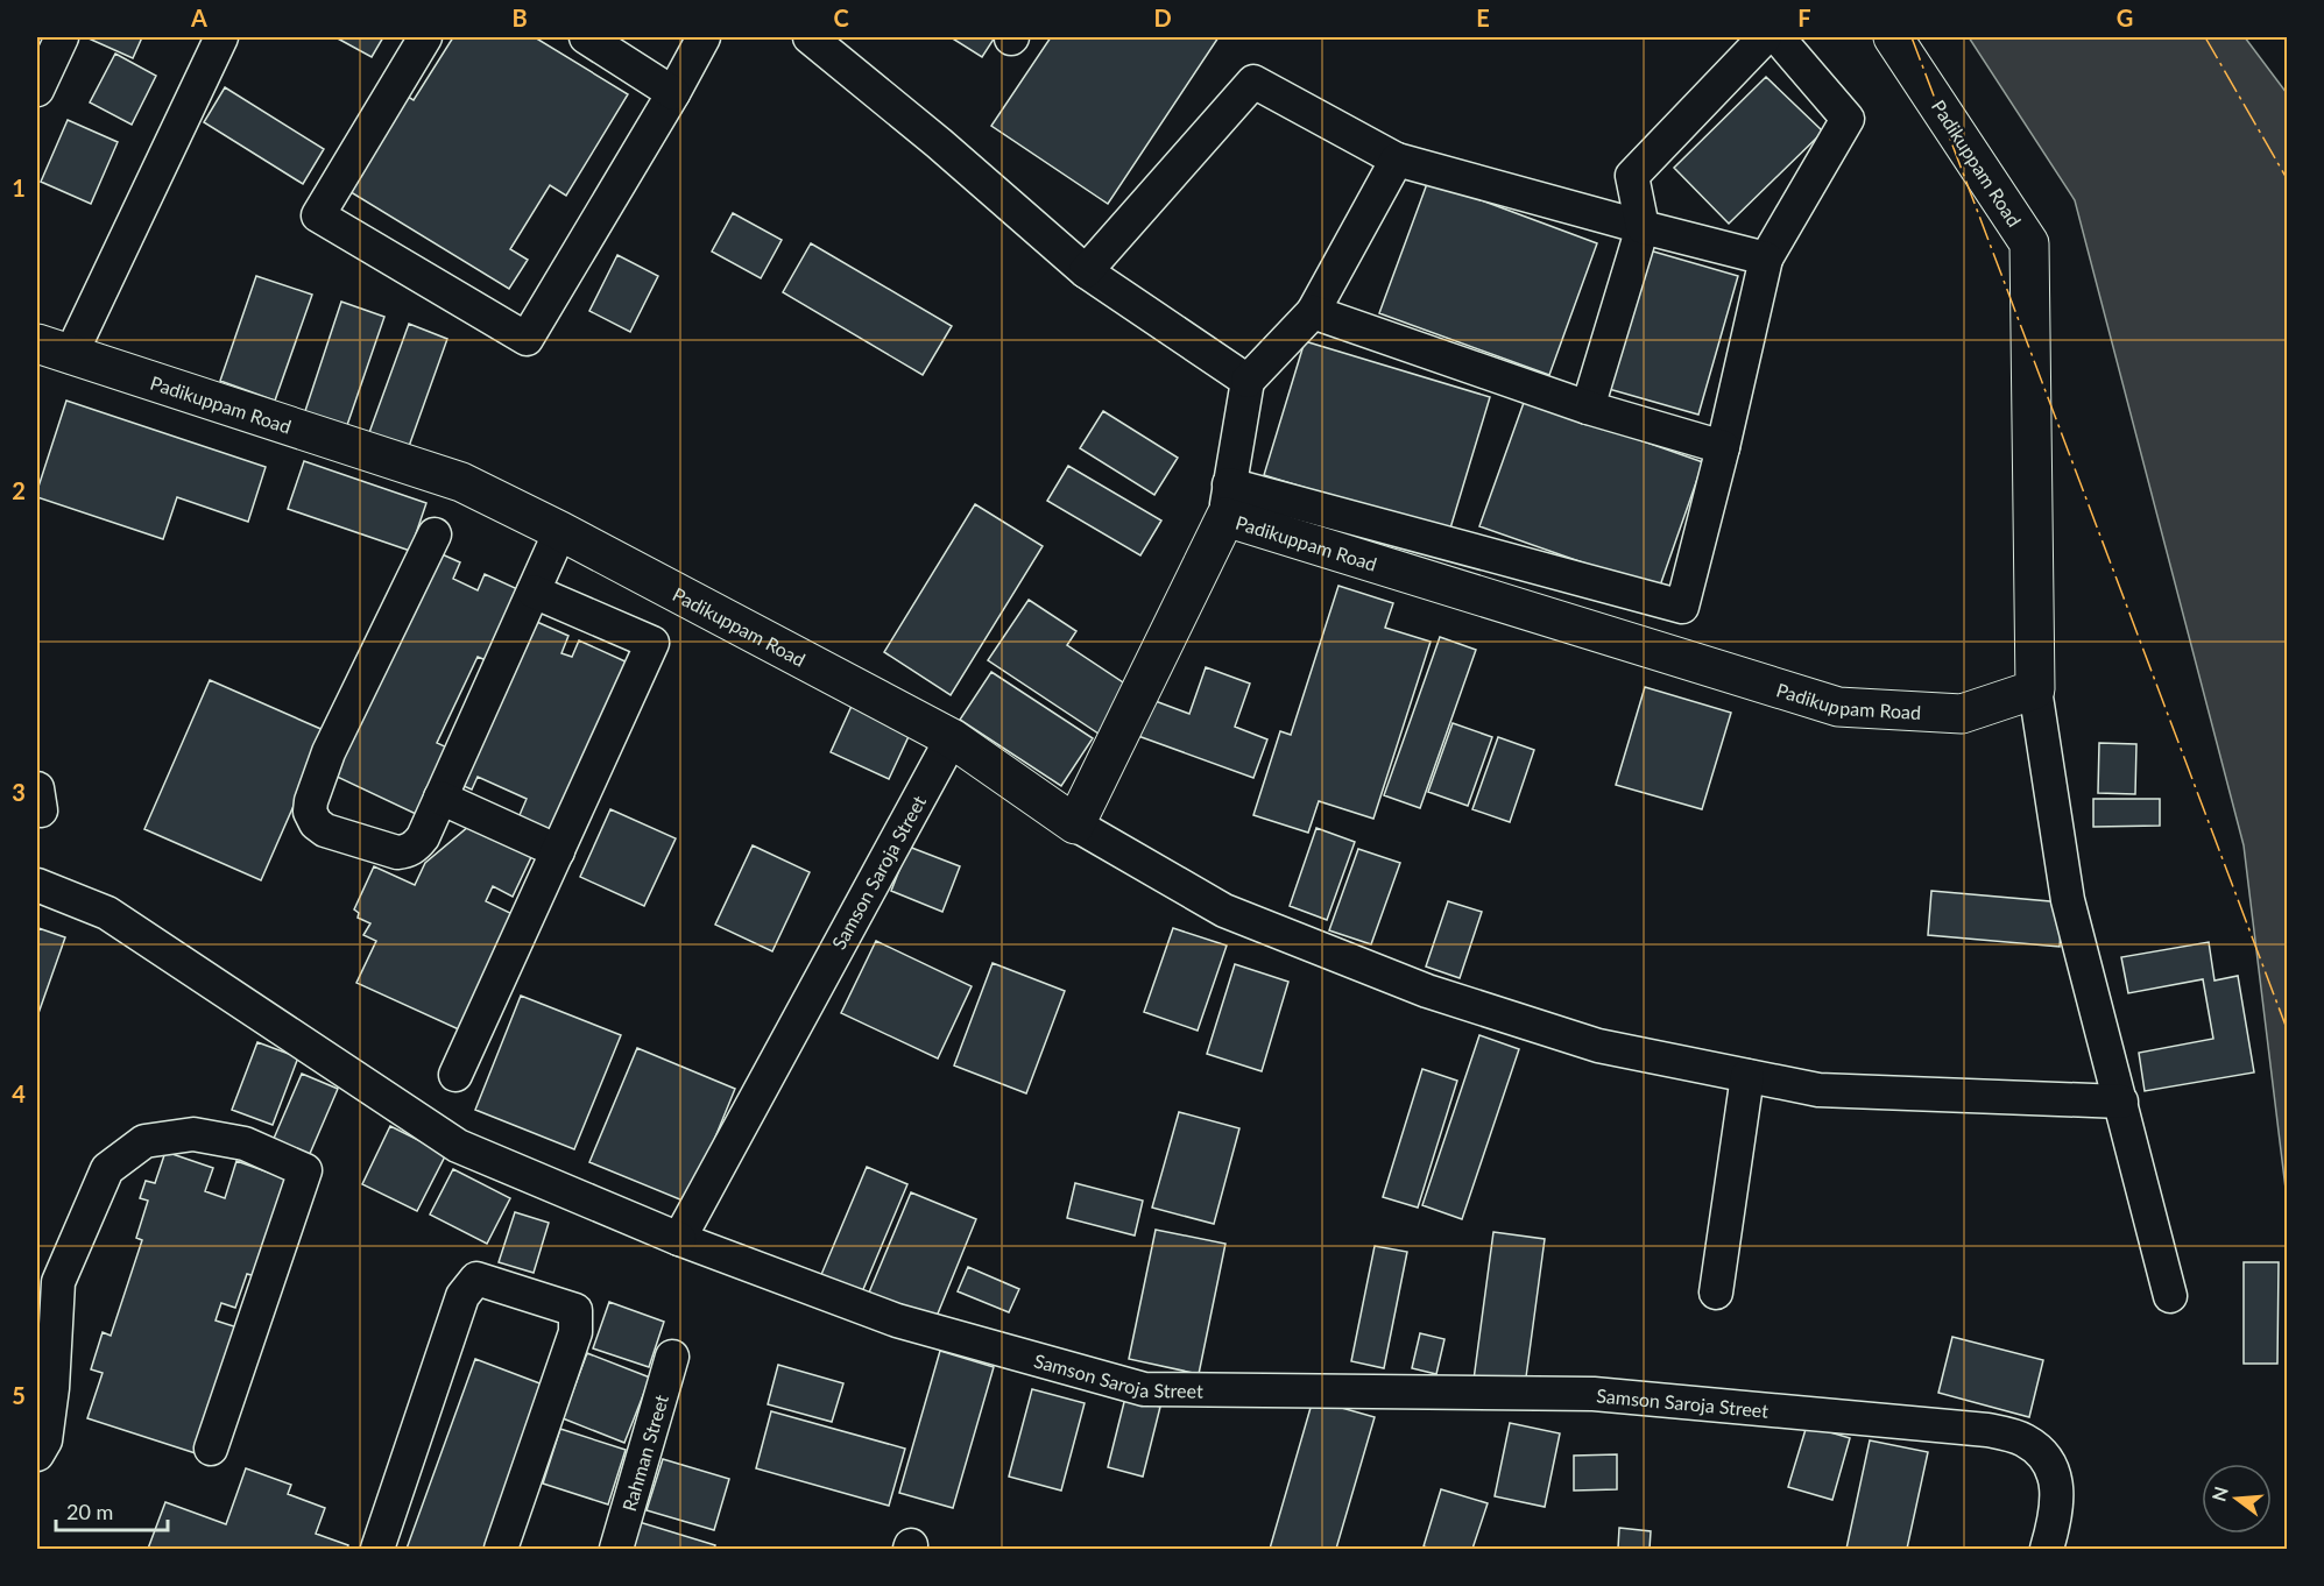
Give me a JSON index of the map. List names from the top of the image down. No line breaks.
{"streets":{"street":["Padikuppam Road","Samson Saroja Street","Rahman Street"]},"crossings":[["Padikuppam Road","Samson Saroja Street"]],"scale_bar":"20 m","north":"left","grid":{"columns":["A","B","C","D","E","F","G"],"rows":["1","2","3","4","5"]}}
